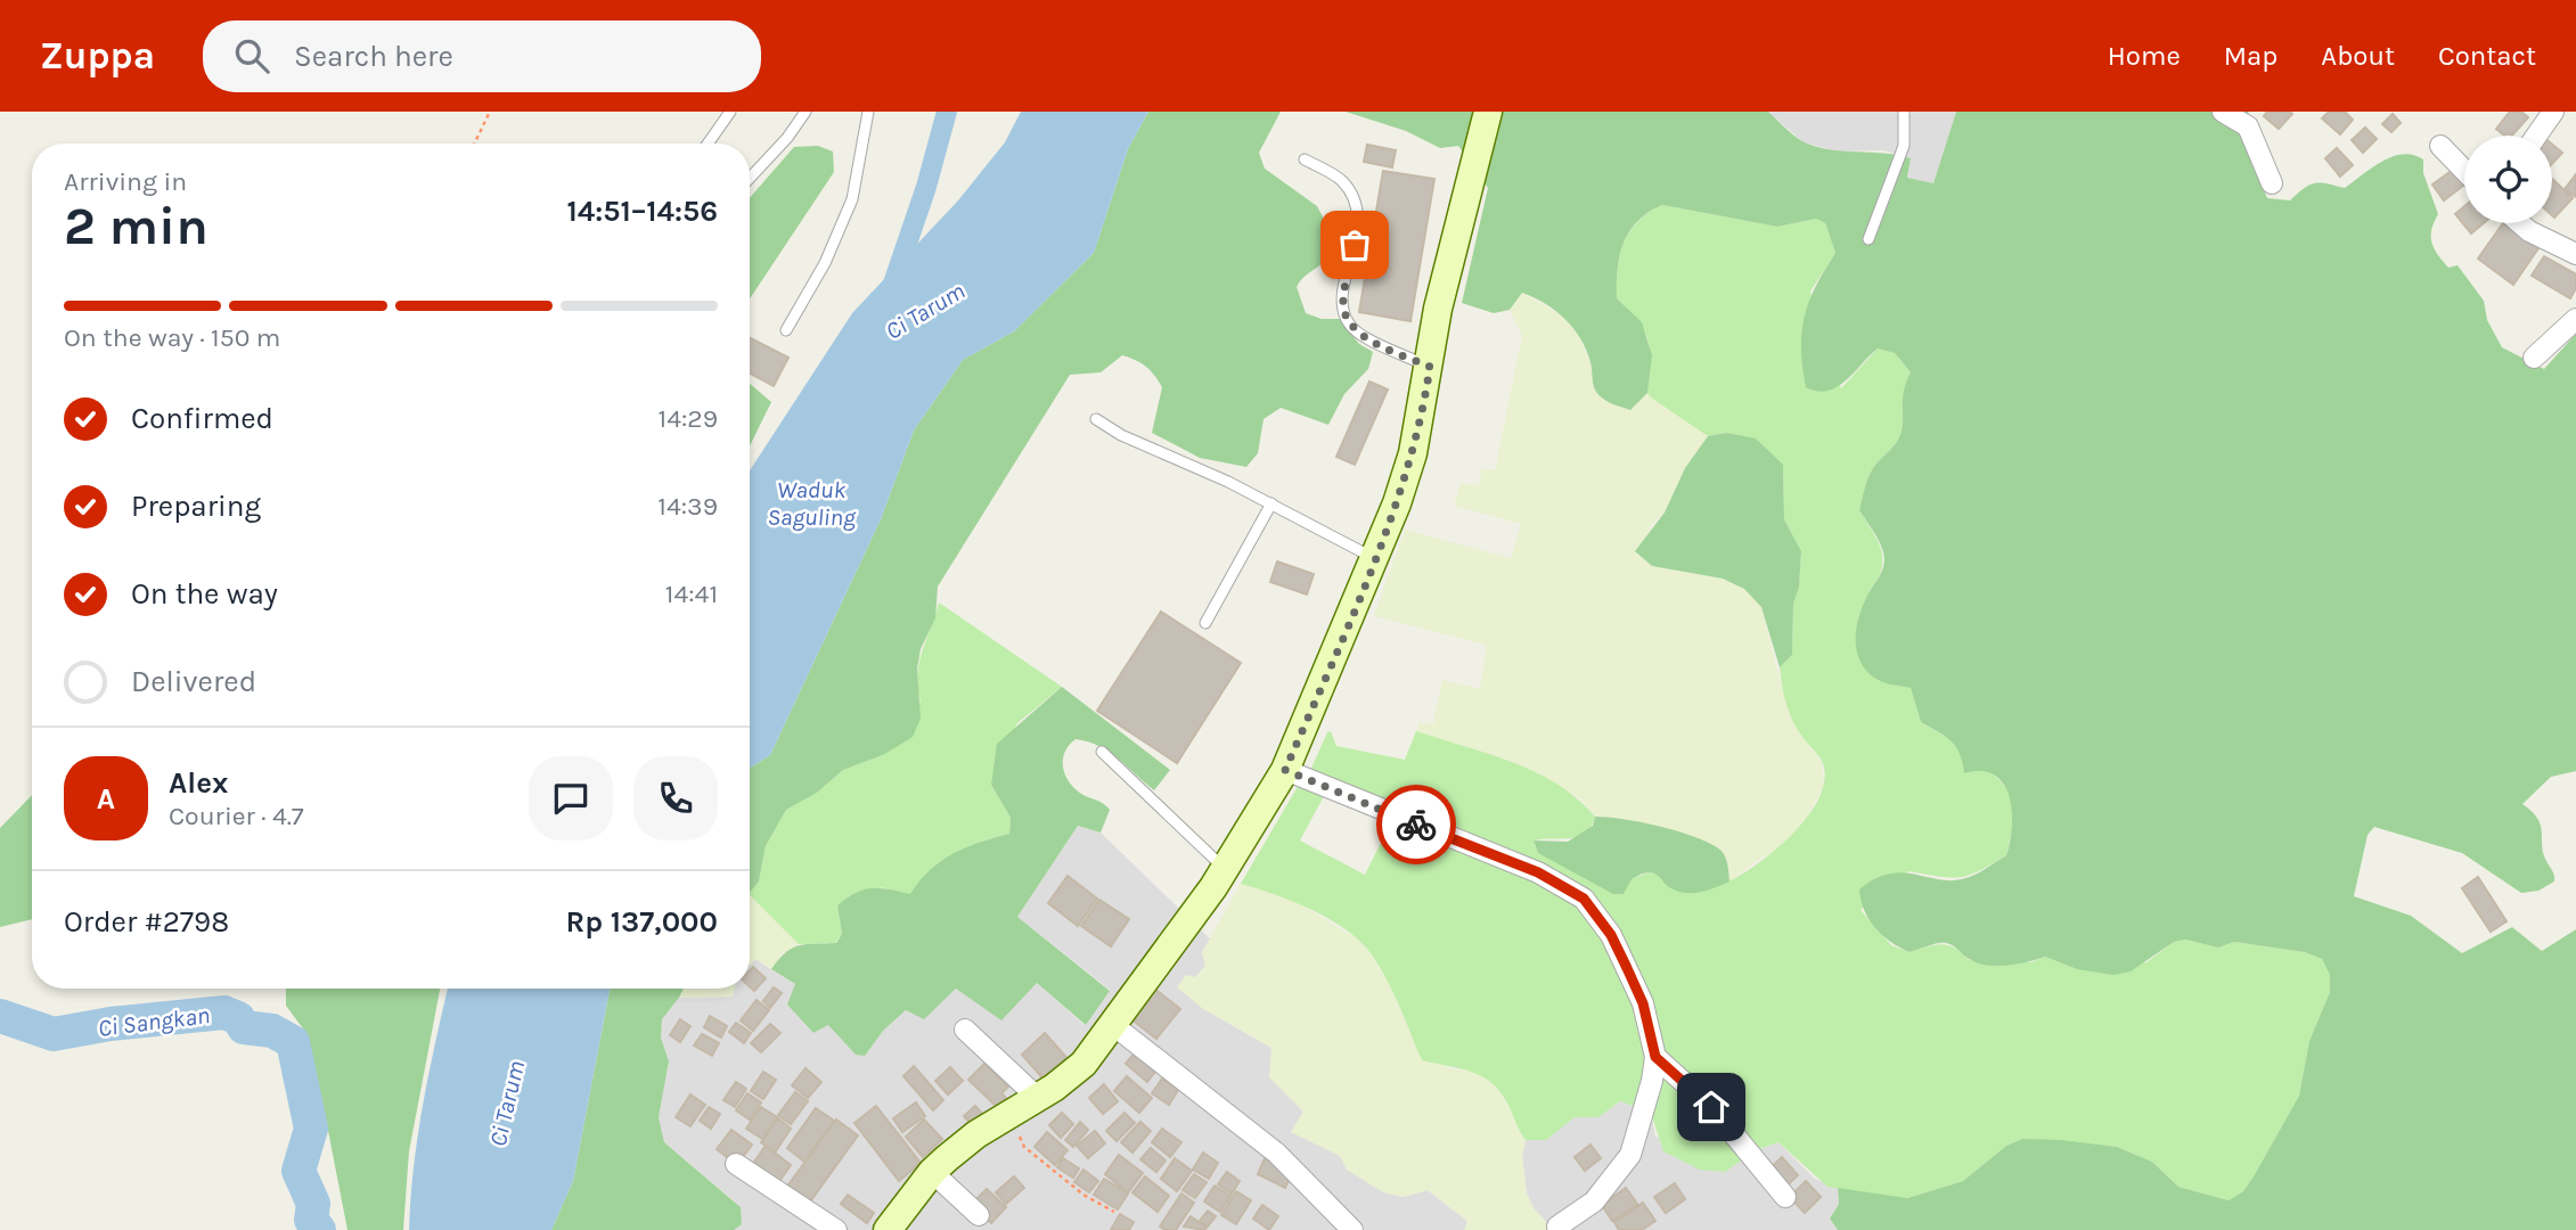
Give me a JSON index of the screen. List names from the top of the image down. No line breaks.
{"water":["Ci Tarum","Waduk Saguling","Ci Sangkan"],"page":{"header":"Zuppa","search":"Search here","nav":["Home","Map","About","Contact"],"heading":["2 min","Arriving in","14:51–14:56"],"panel":["Alex","Courier · 4.7","Order #2798","Rp 137,000"],"bar":"On the way · 150 m","list":[["Confirmed","14:29"],["Preparing","14:39"],["On the way","14:41"],"Delivered"],"round":"A"}}
